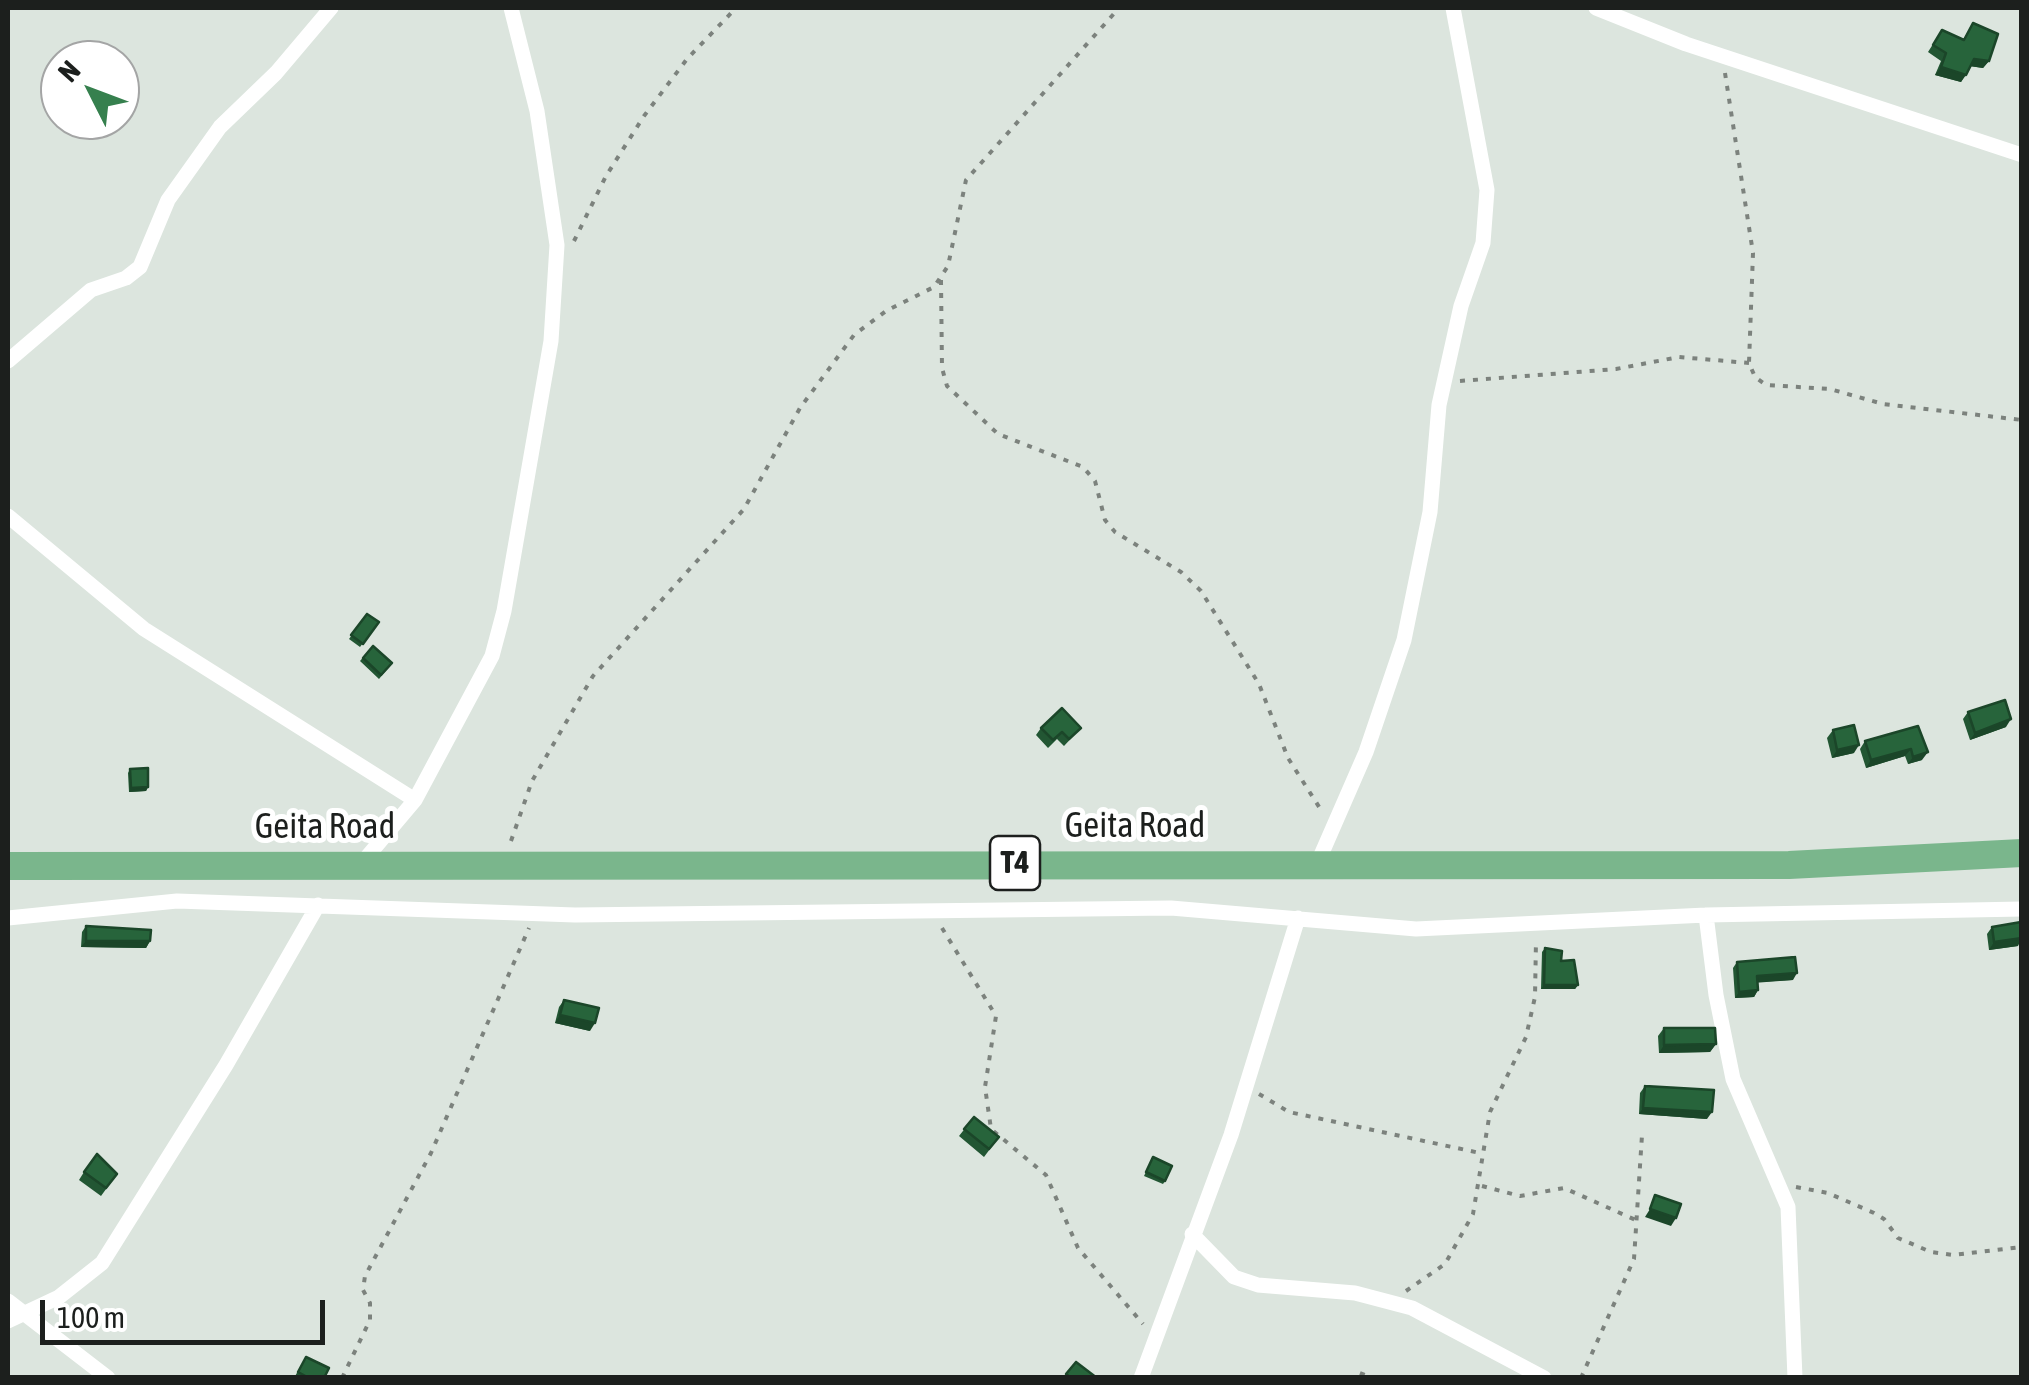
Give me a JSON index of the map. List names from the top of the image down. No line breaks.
{"streets":{"highway":["Geita Road","T4"]},"scale_bar":"100 m","north":"top left"}
